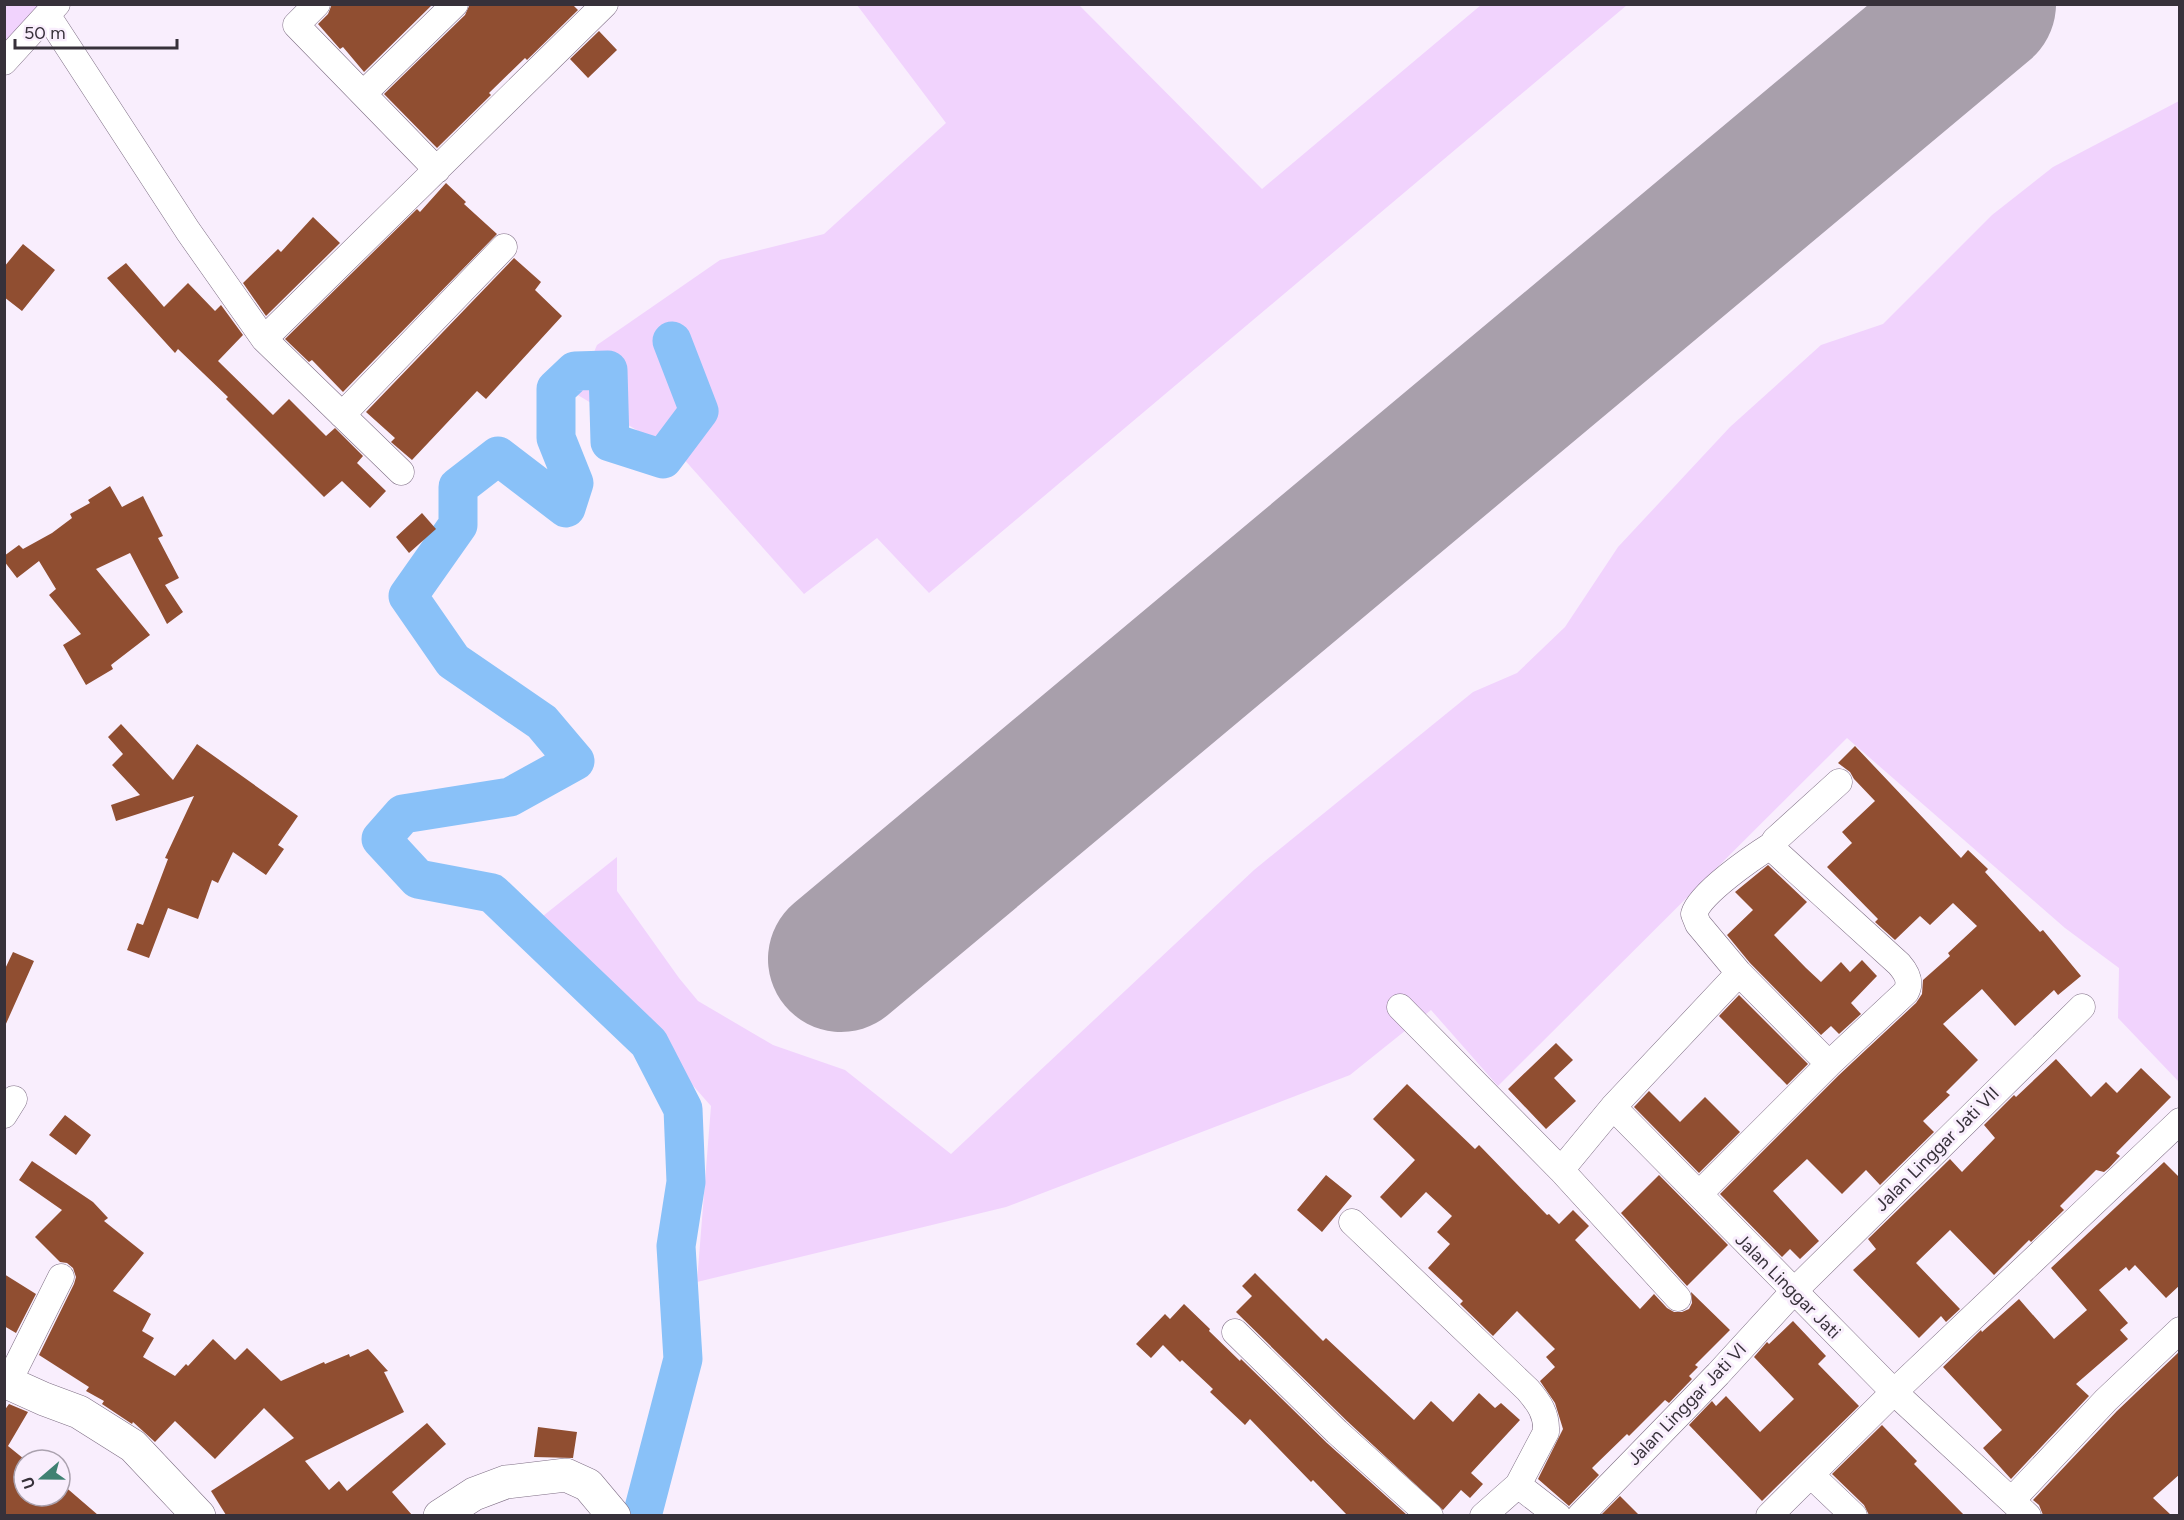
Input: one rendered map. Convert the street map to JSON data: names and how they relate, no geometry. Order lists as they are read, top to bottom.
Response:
{
  "streets": {
    "street": ["Jalan Linggar Jati VII", "Jalan Linggar Jati", "Jalan Linggar Jati VI"]
  },
  "crossings": [
    ["Jalan Linggar Jati VII", "Jalan Linggar Jati"],
    ["Jalan Linggar Jati VII", "Jalan Linggar Jati VI"],
    ["Jalan Linggar Jati", "Jalan Linggar Jati VI"]
  ],
  "scale_bar": "50 m",
  "north": "left"
}
